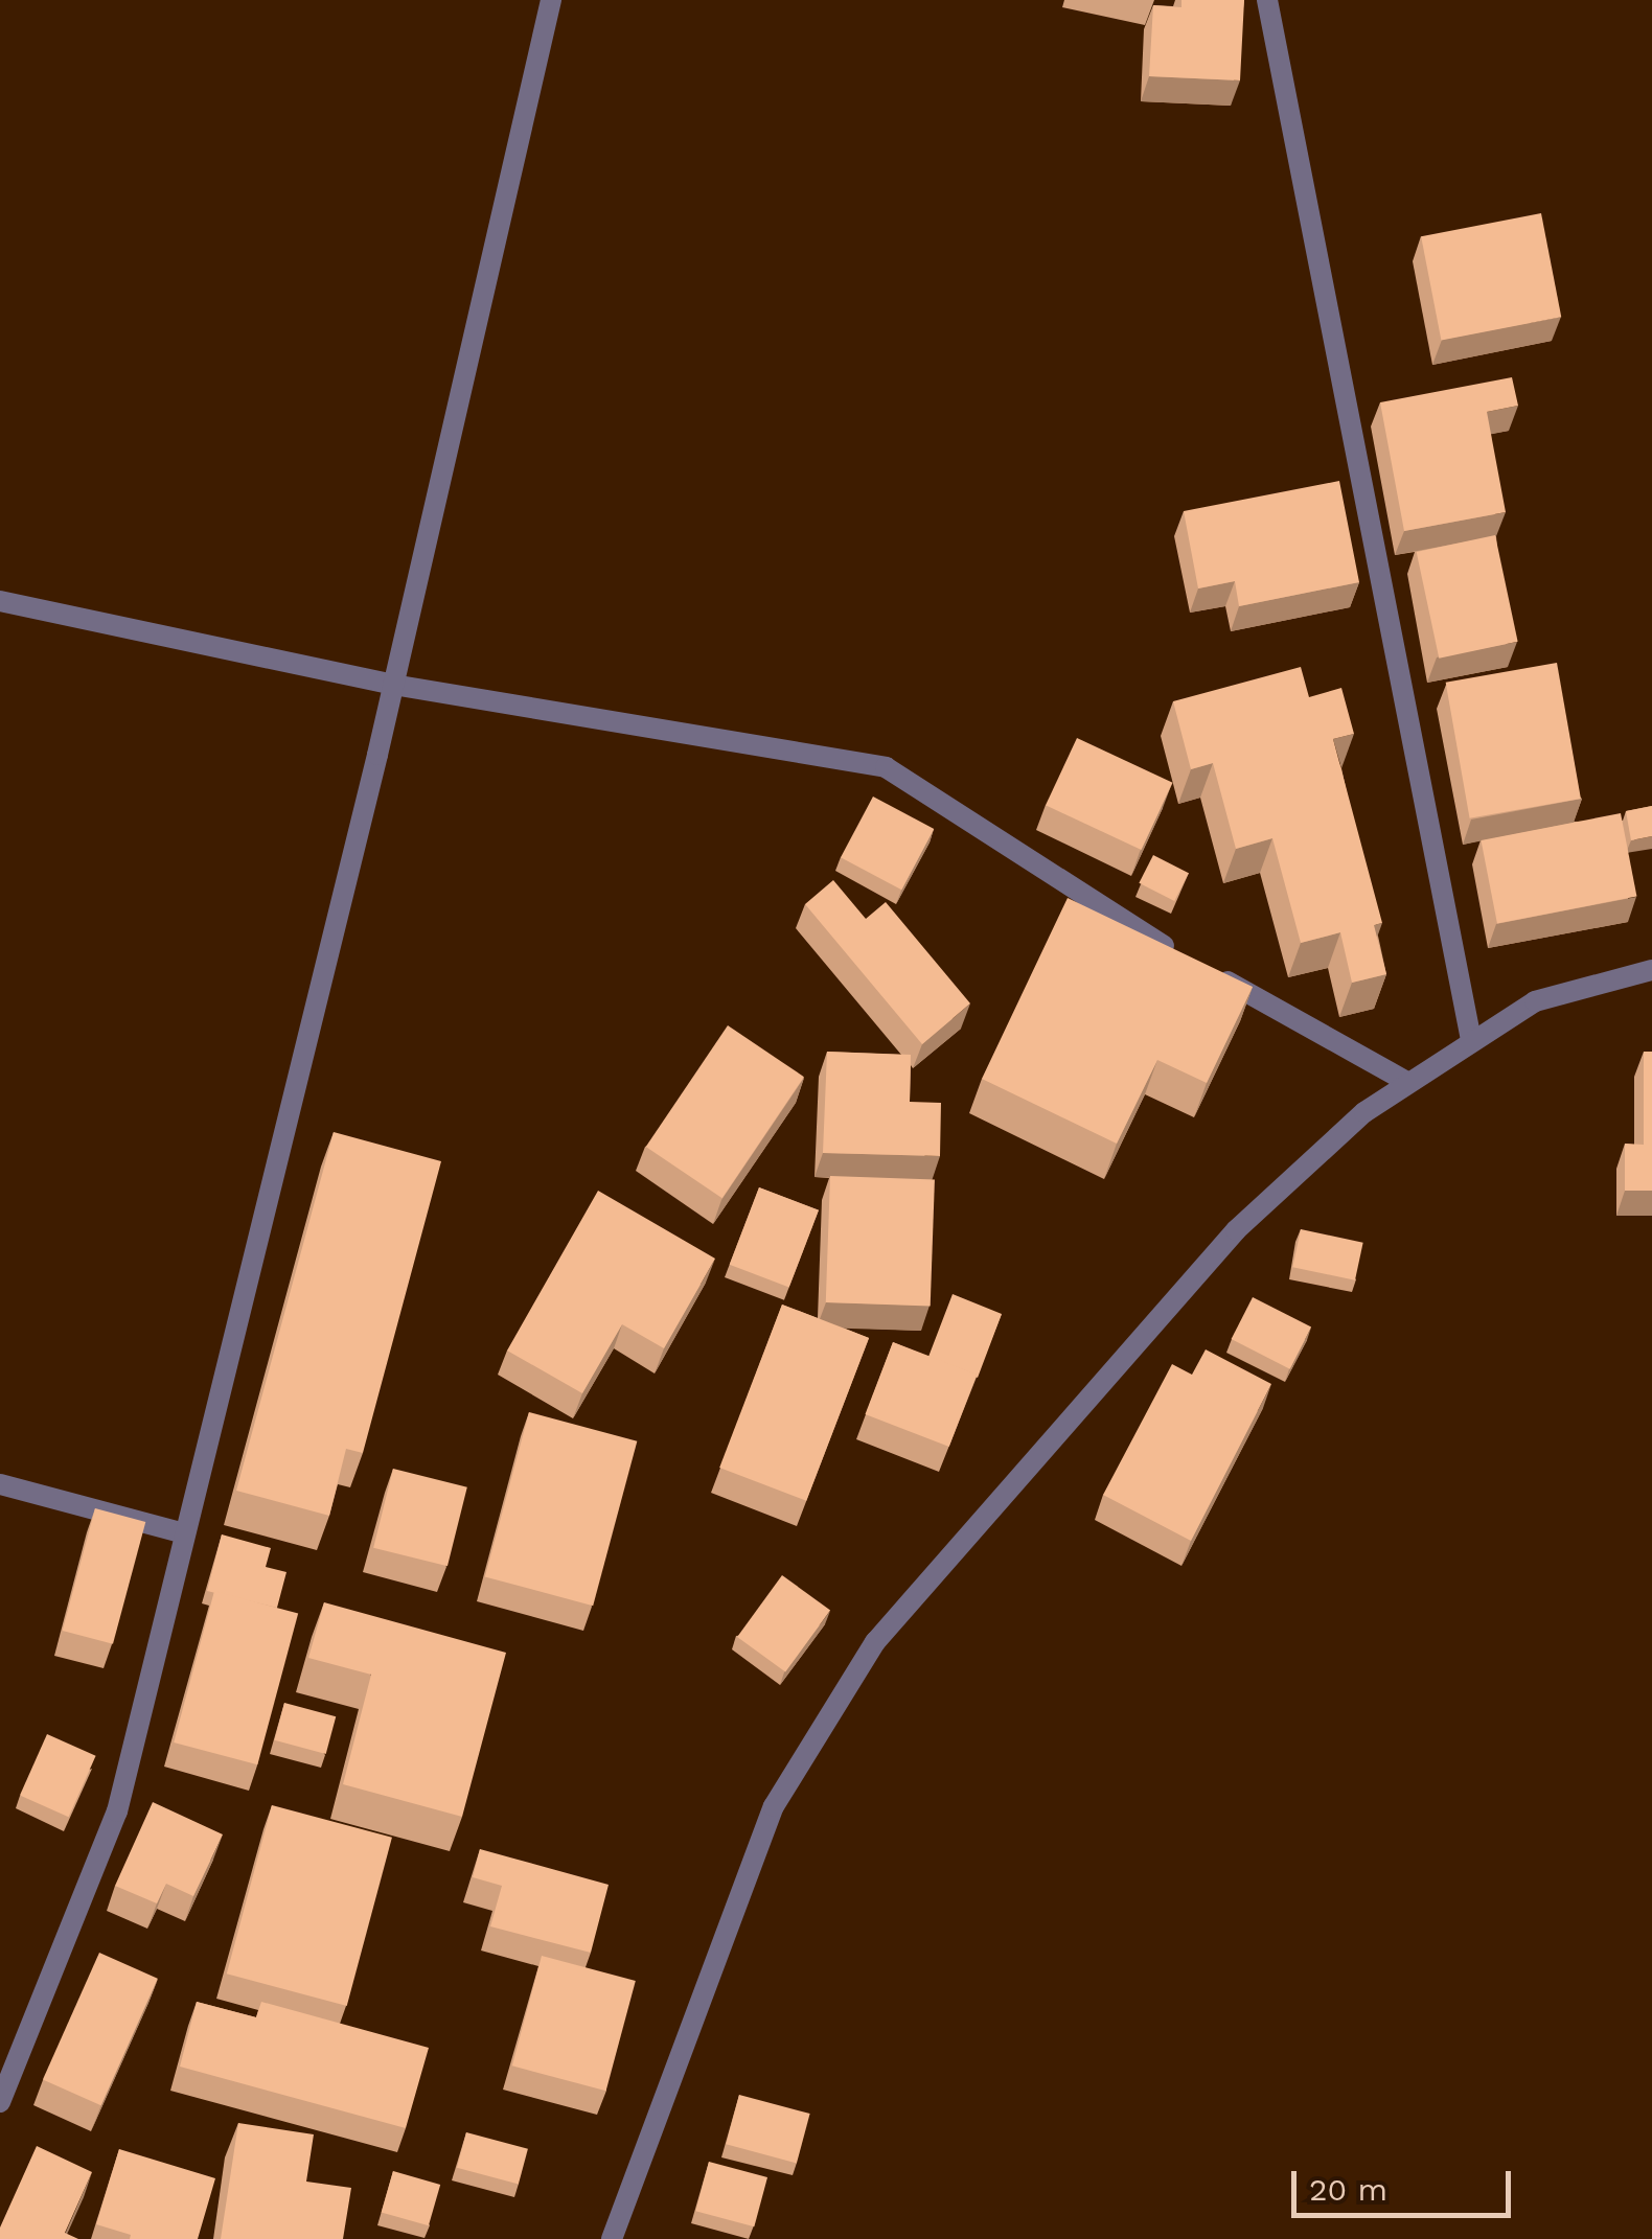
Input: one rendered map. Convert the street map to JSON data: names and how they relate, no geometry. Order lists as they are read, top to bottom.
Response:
{
  "scale_bar": "20 m"
}
